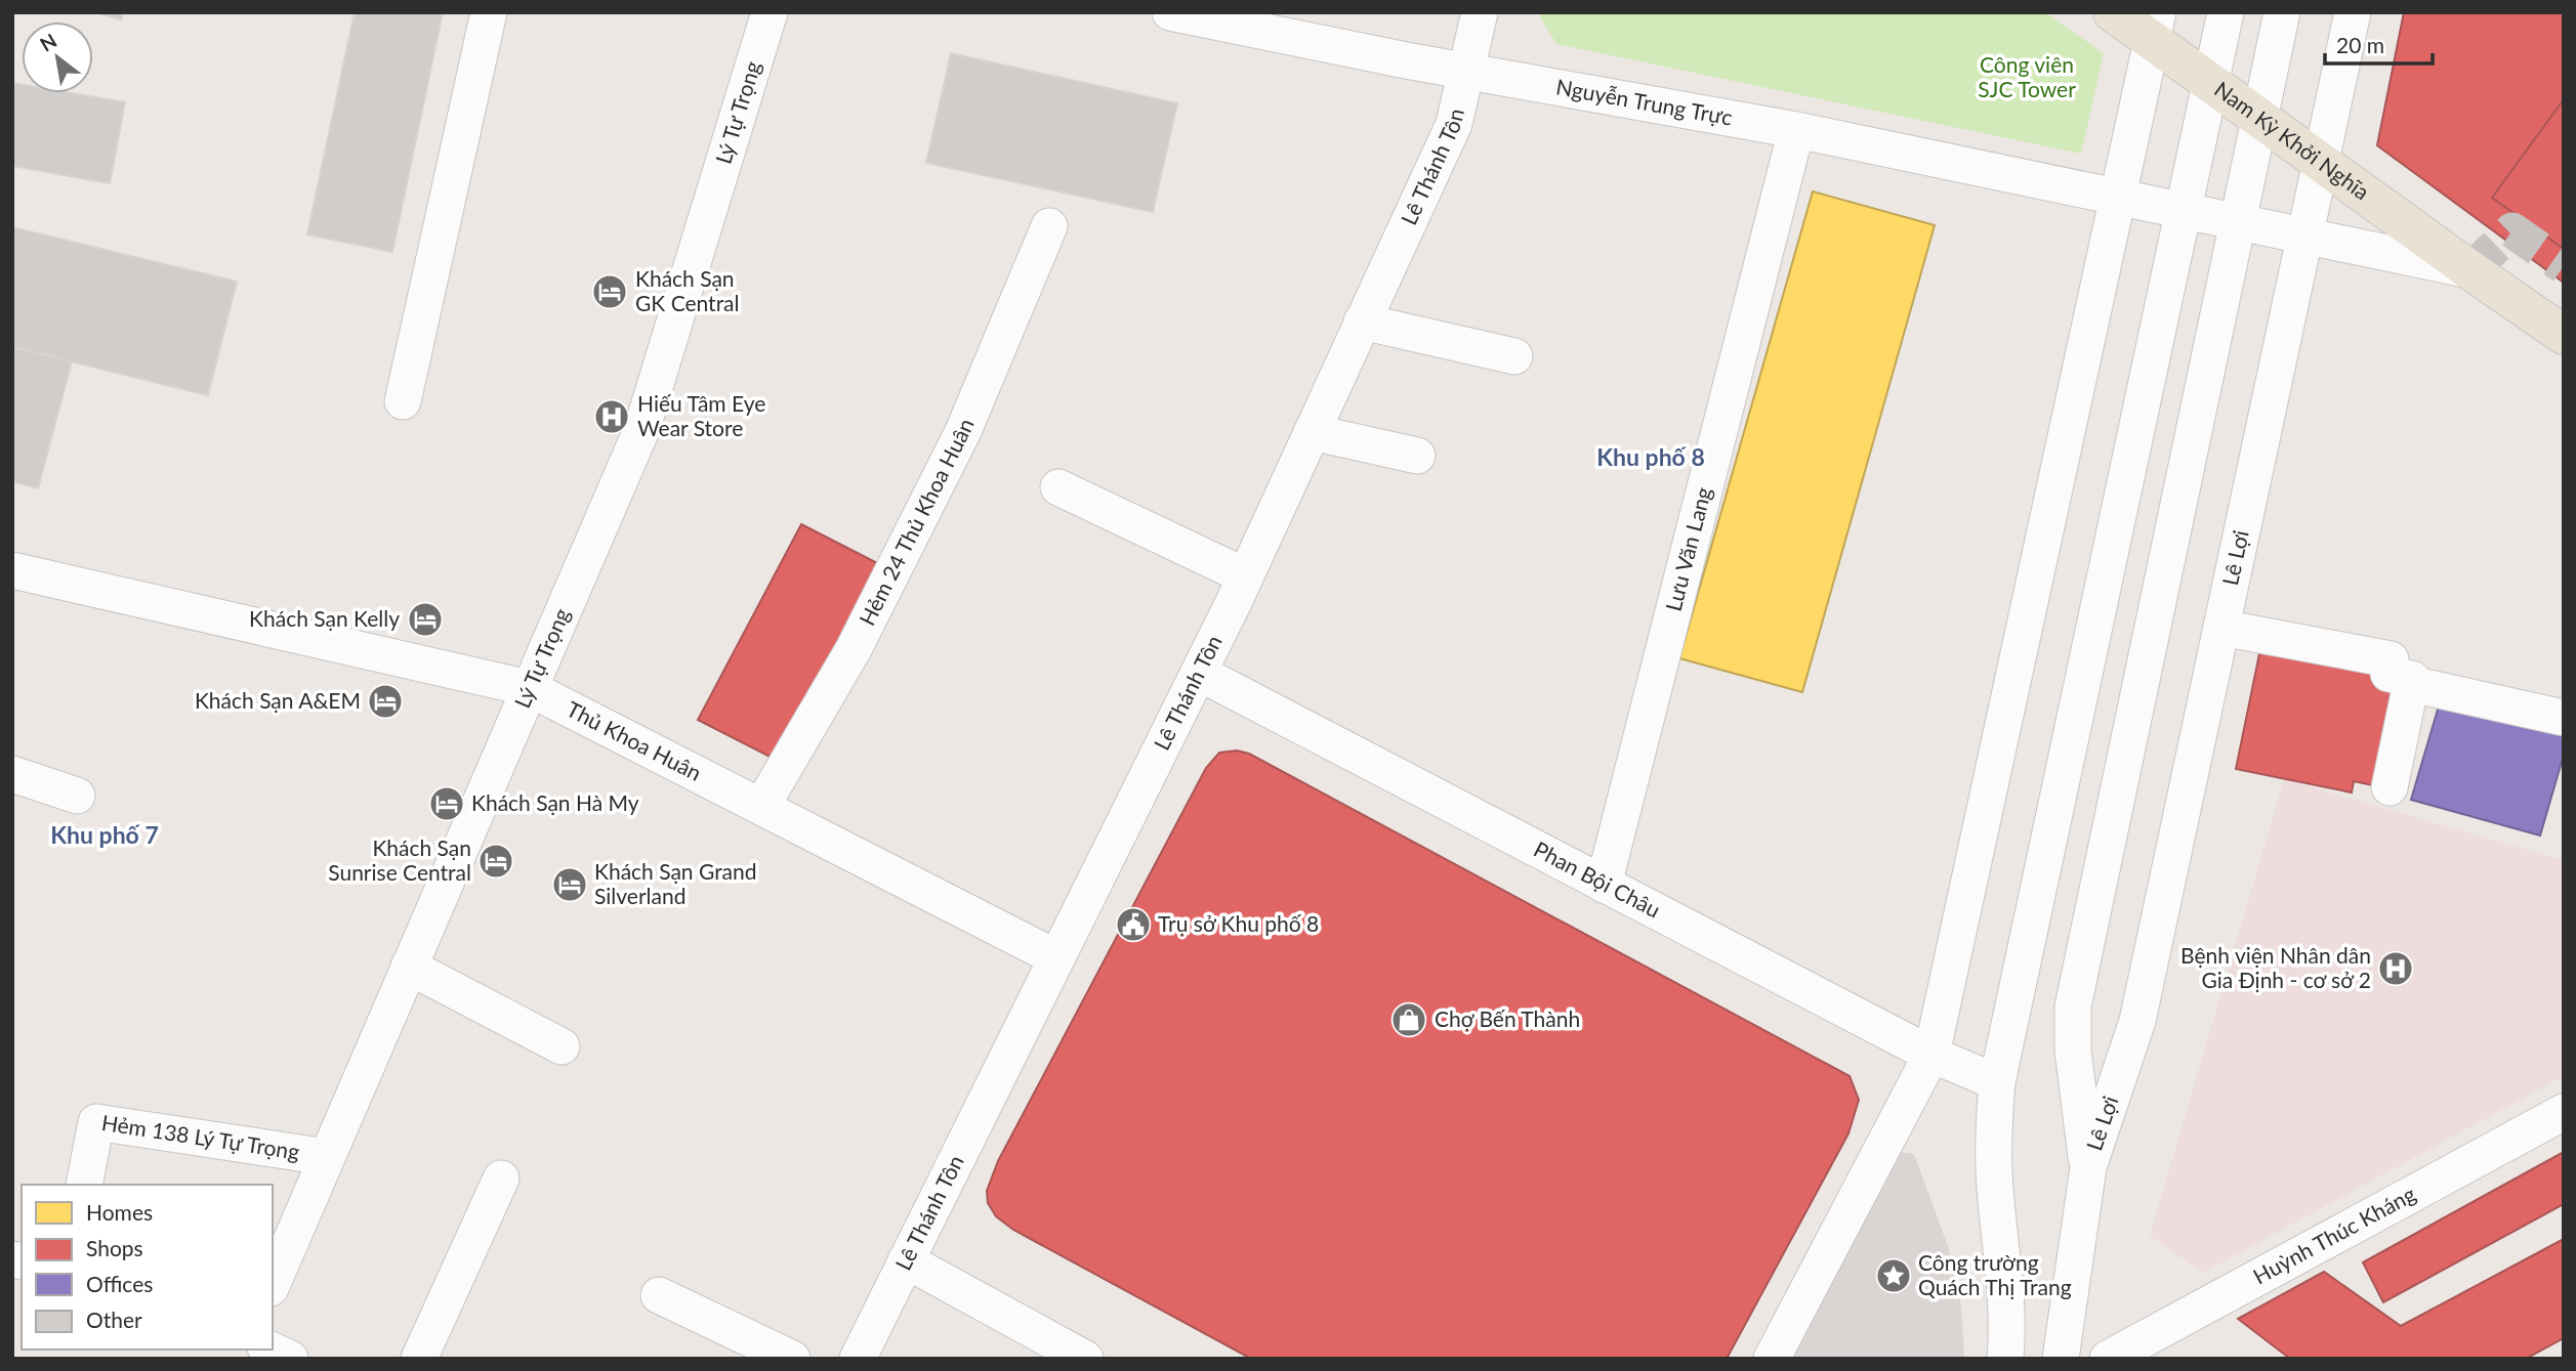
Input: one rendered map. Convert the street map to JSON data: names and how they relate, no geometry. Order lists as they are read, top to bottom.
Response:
{
  "streets": {
    "main road": ["Nam Kỳ Khởi Nghĩa"],
    "street": [
      "Nguyễn Trung Trực",
      "Lý Tự Trọng",
      "Lê Thánh Tôn",
      "Hẻm 24 Thủ Khoa Huân",
      "Lưu Văn Lang",
      "Lê Lợi",
      "Thủ Khoa Huân",
      "Phan Bội Châu",
      "Hẻm 138 Lý Tự Trọng",
      "Huỳnh Thúc Kháng"
    ]
  },
  "crossings": [
    ["Nguyễn Trung Trực", "Nam Kỳ Khởi Nghĩa"],
    ["Nguyễn Trung Trực", "Lê Thánh Tôn"],
    ["Nguyễn Trung Trực", "Lưu Văn Lang"],
    ["Lý Tự Trọng", "Thủ Khoa Huân"],
    ["Lý Tự Trọng", "Hẻm 138 Lý Tự Trọng"],
    ["Nam Kỳ Khởi Nghĩa", "Lê Lợi"],
    ["Lê Thánh Tôn", "Thủ Khoa Huân"],
    ["Lê Thánh Tôn", "Phan Bội Châu"],
    ["Hẻm 24 Thủ Khoa Huân", "Thủ Khoa Huân"],
    ["Lưu Văn Lang", "Phan Bội Châu"]
  ],
  "districts": ["Khu phố 8", "Khu phố 7"],
  "parks": ["Công viên SJC Tower"],
  "places": {
    "hotel": [
      "Khách Sạn GK Central",
      "Khách Sạn Kelly",
      "Khách Sạn A&EM",
      "Khách Sạn Hà My",
      "Khách Sạn Sunrise Central",
      "Khách Sạn Grand Silverland"
    ],
    "hospital": ["Hiếu Tâm Eye Wear Store", "Bệnh viện Nhân dân Gia Định - cơ sở 2"],
    "public building": ["Trụ sở Khu phố 8"],
    "shop": ["Chợ Bến Thành"],
    "place": ["Công trường Quách Thị Trang"]
  },
  "legend": [
    "Homes",
    "Shops",
    "Offices",
    "Other"
  ],
  "scale_bar": "20 m",
  "north": "top left"
}
